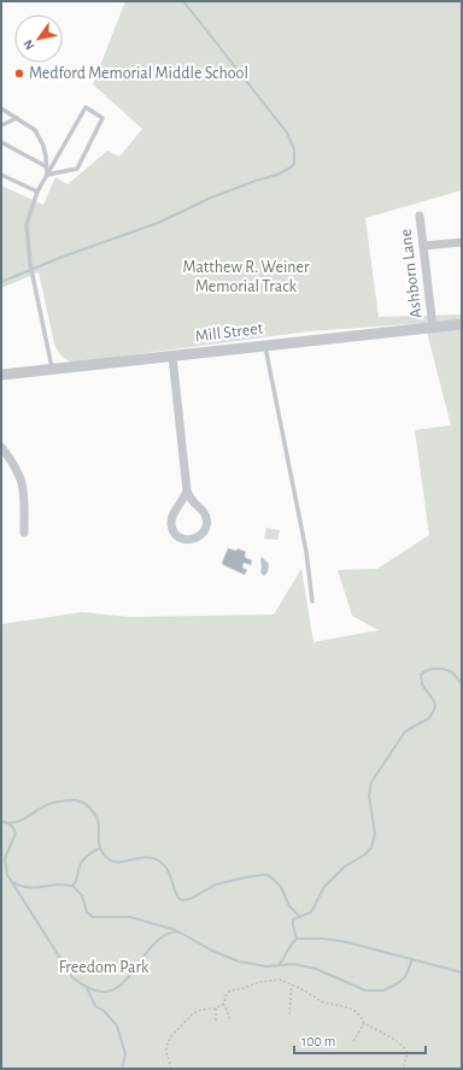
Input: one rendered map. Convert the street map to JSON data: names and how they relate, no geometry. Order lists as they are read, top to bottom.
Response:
{
  "streets": {
    "street": ["Ashborn Lane", "Mill Street"]
  },
  "crossings": [
    ["Ashborn Lane", "Mill Street"]
  ],
  "parks": ["Matthew R. Weiner Memorial Track", "Freedom Park"],
  "places": ["Medford Memorial Middle School"],
  "scale_bar": "100 m",
  "north": "bottom left"
}
